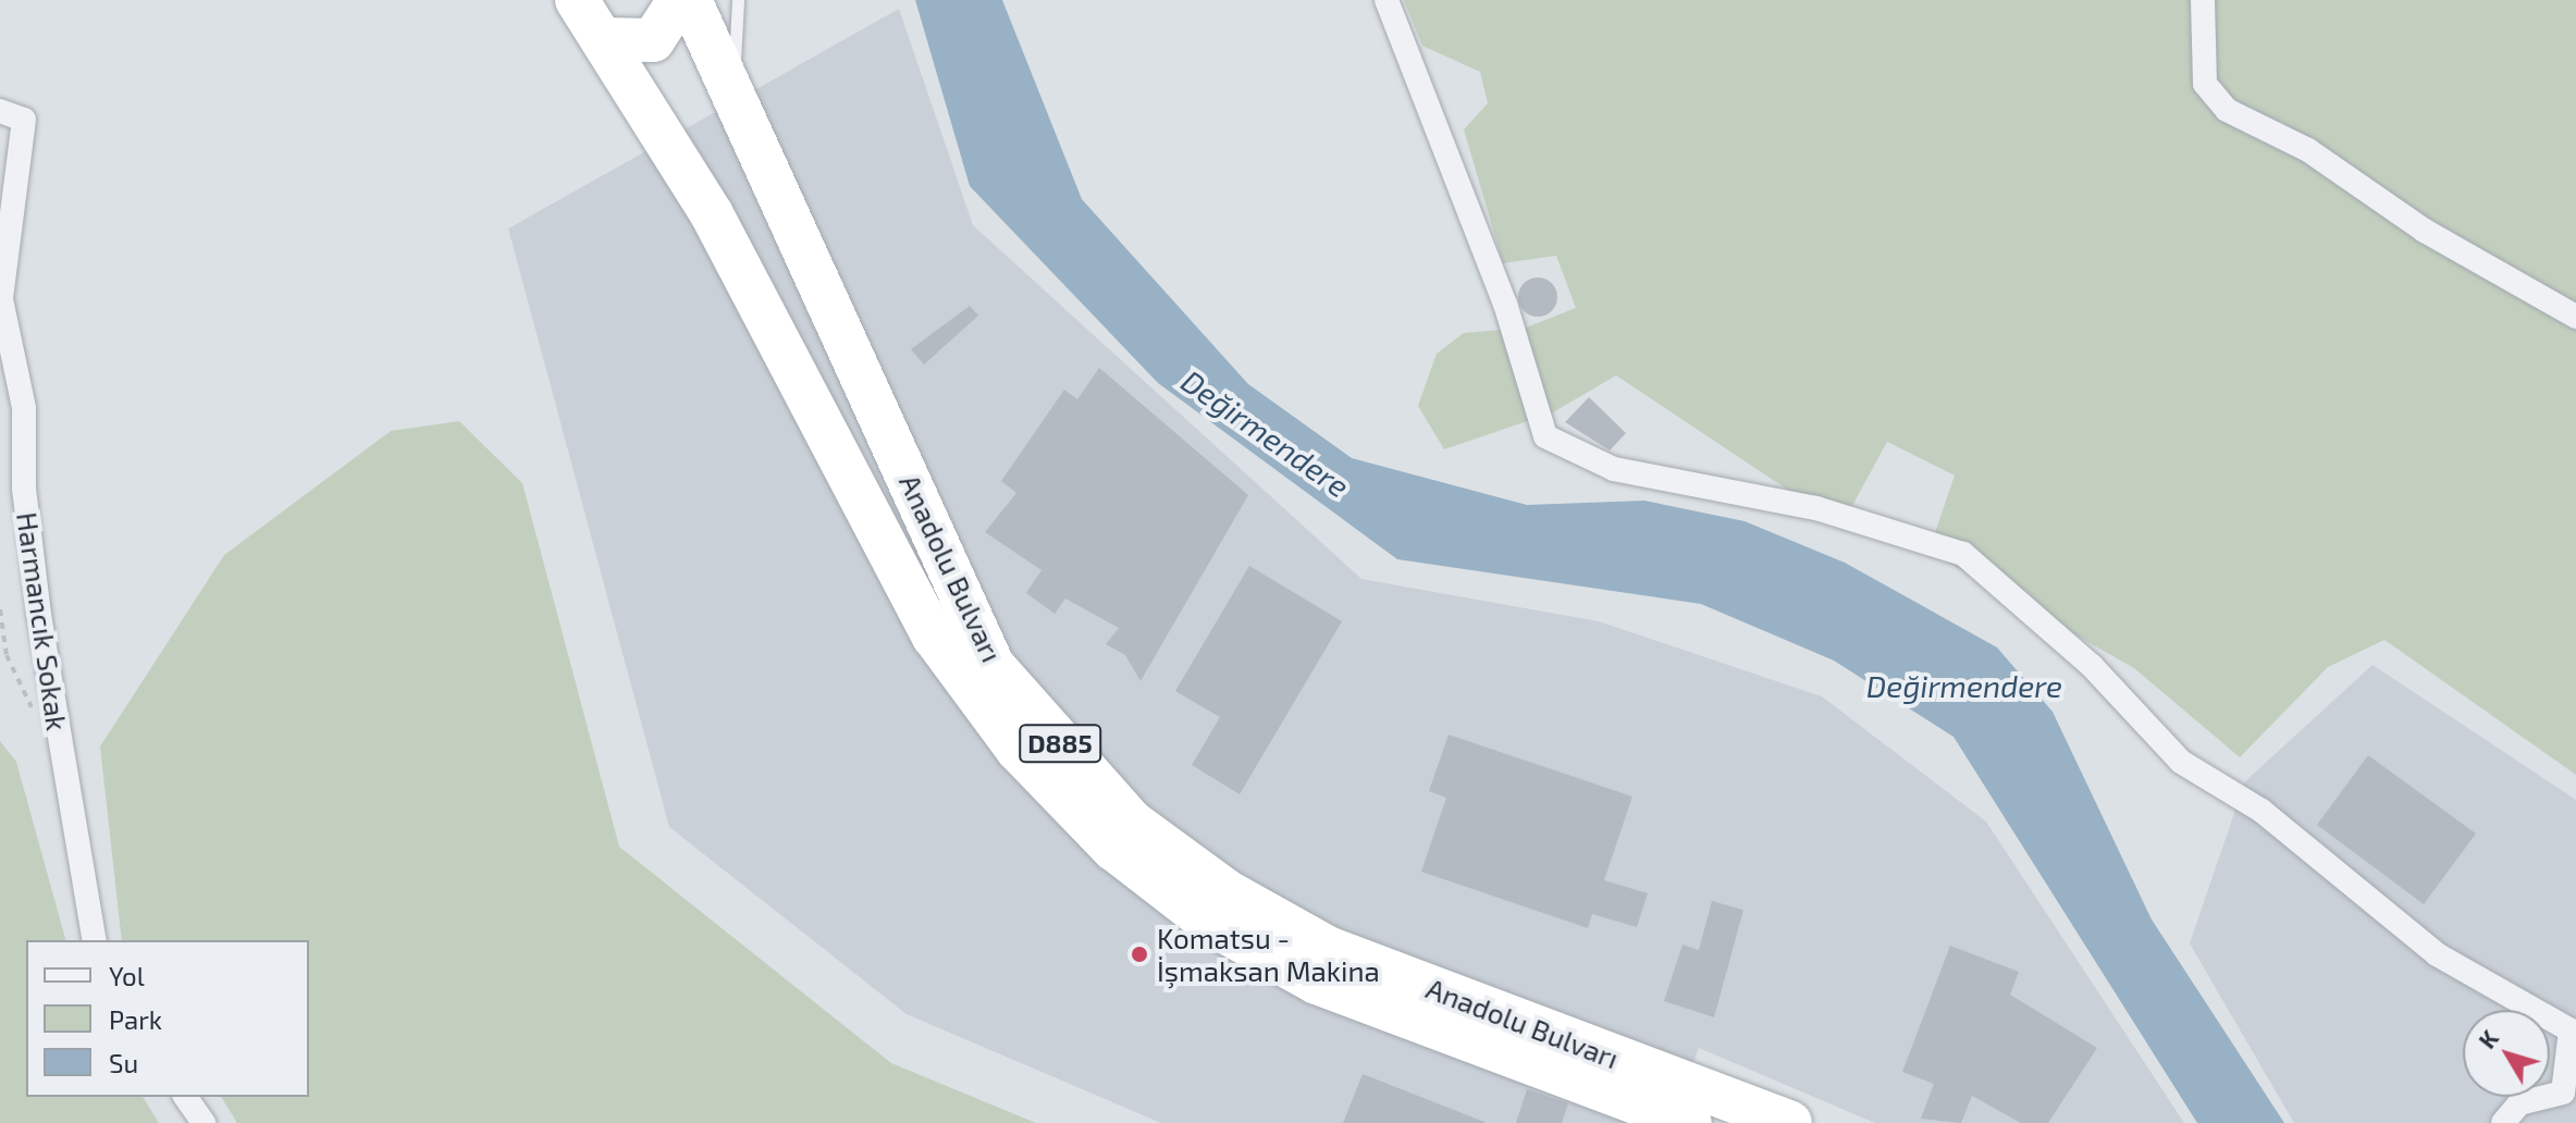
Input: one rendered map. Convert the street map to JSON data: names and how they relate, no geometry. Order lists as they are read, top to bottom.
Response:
{
  "streets": {
    "highway": ["Anadolu Bulvarı", "D885"],
    "street": ["Harmancık Sokak"]
  },
  "water": ["Değirmendere"],
  "places": ["Komatsu - İşmaksan Makina"],
  "legend": ["Yol", "Park", "Su"],
  "north": "top left"
}
